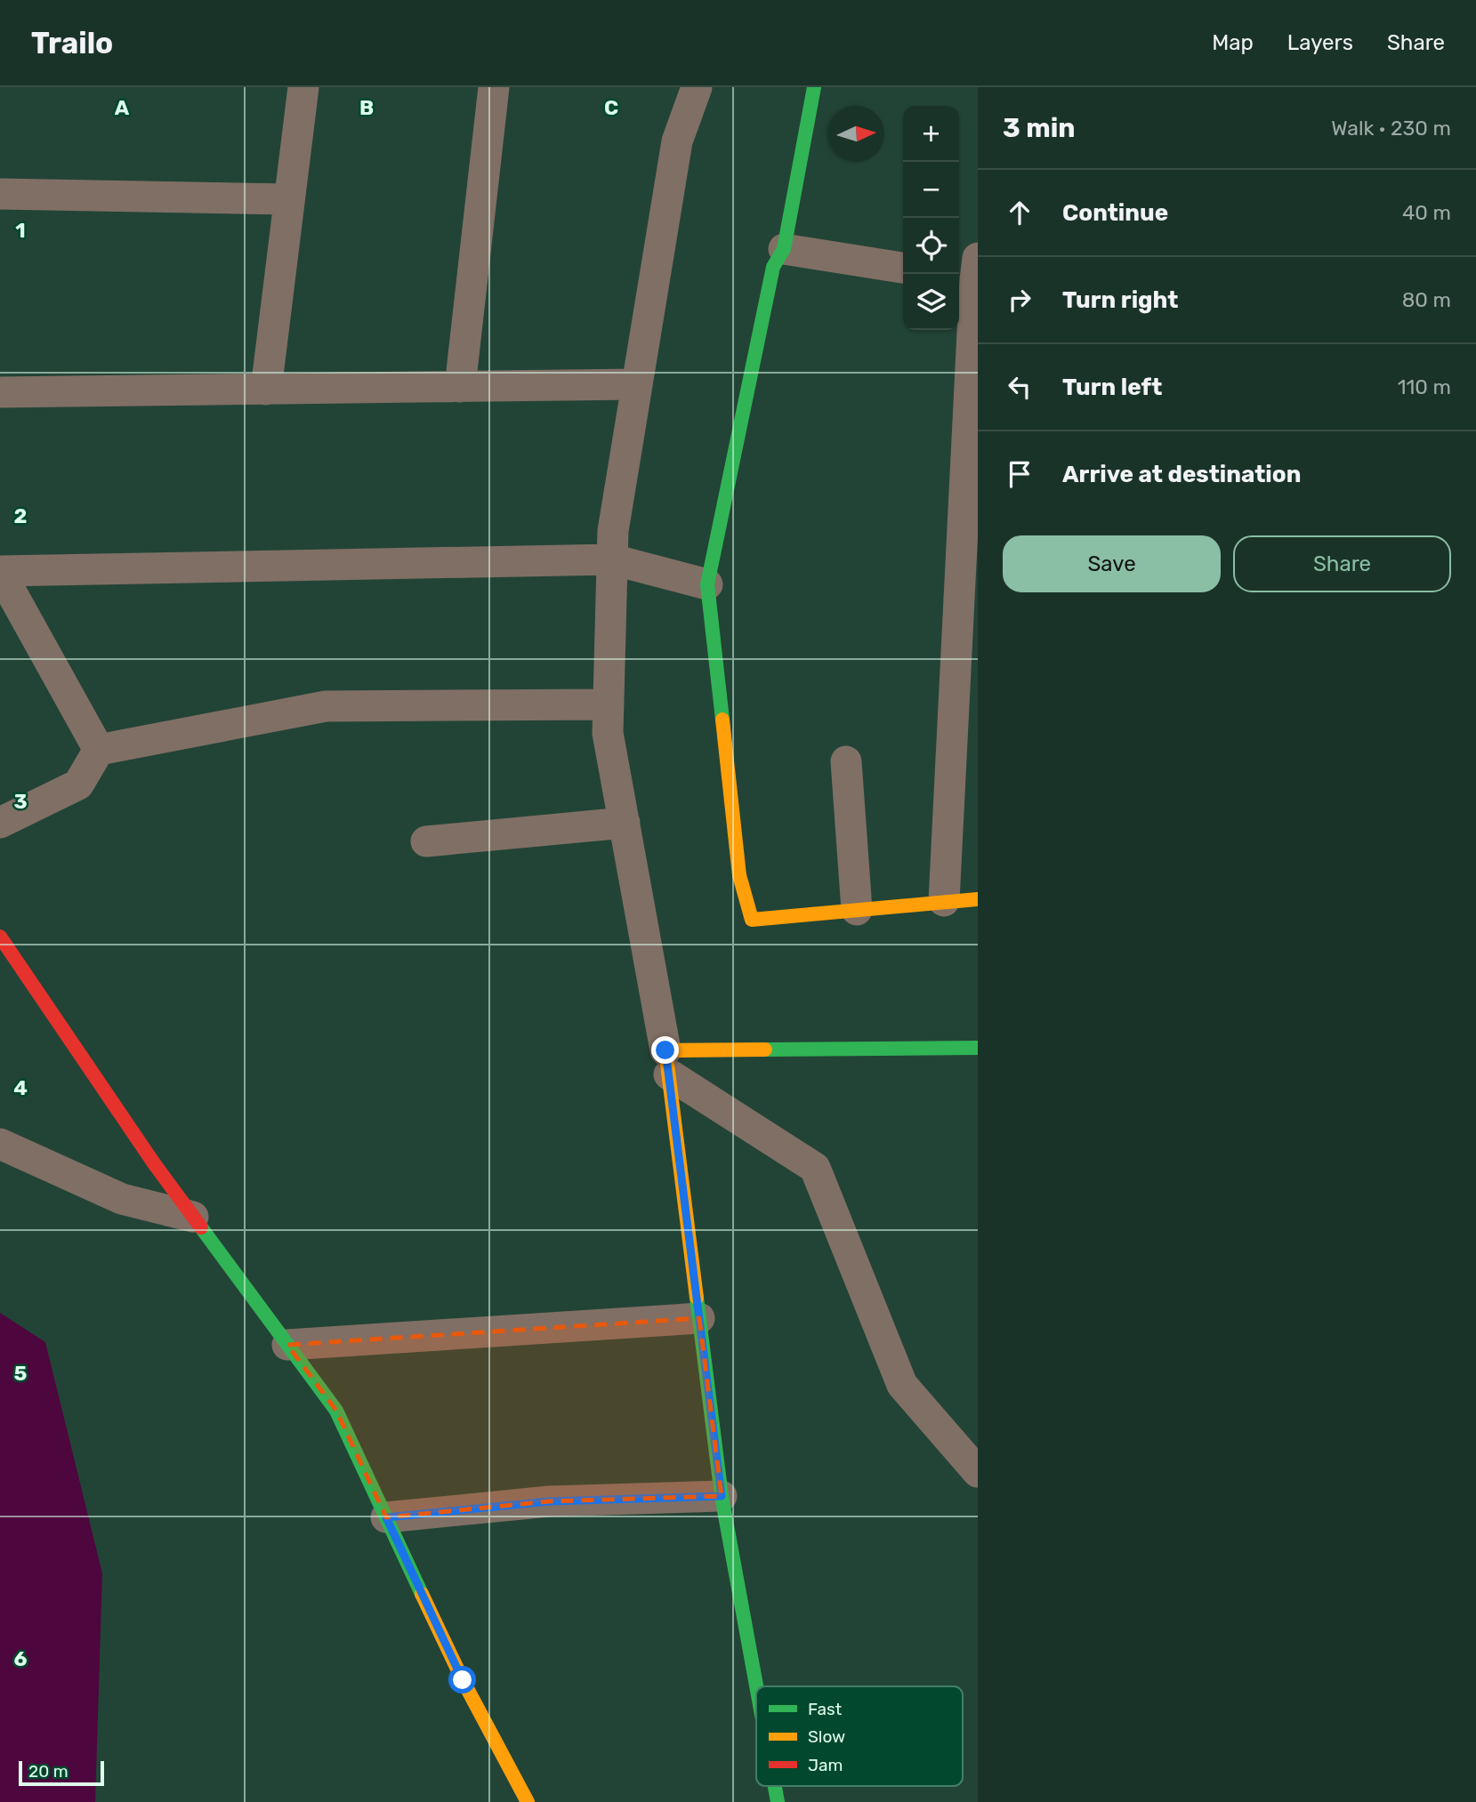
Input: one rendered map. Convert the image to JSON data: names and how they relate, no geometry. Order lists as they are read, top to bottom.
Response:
{
  "legend": ["Fast", "Slow", "Jam"],
  "scale_bar": "20 m",
  "north": "right",
  "page": {
    "header": "Trailo",
    "nav": ["Map", "Layers", "Share"],
    "heading": ["3 min", "Walk · 230 m"],
    "map_buttons": ["+", "−"],
    "list": [
      ["Continue", "40 m"],
      ["Turn right", "80 m"],
      ["Turn left", "110 m"],
      "Arrive at destination"
    ],
    "buttons": ["Save", "Share"],
    "scale": "20 m"
  },
  "grid": {
    "columns": ["A", "B", "C"],
    "rows": [
      "1",
      "2",
      "3",
      "4",
      "5",
      "6"
    ]
  }
}
